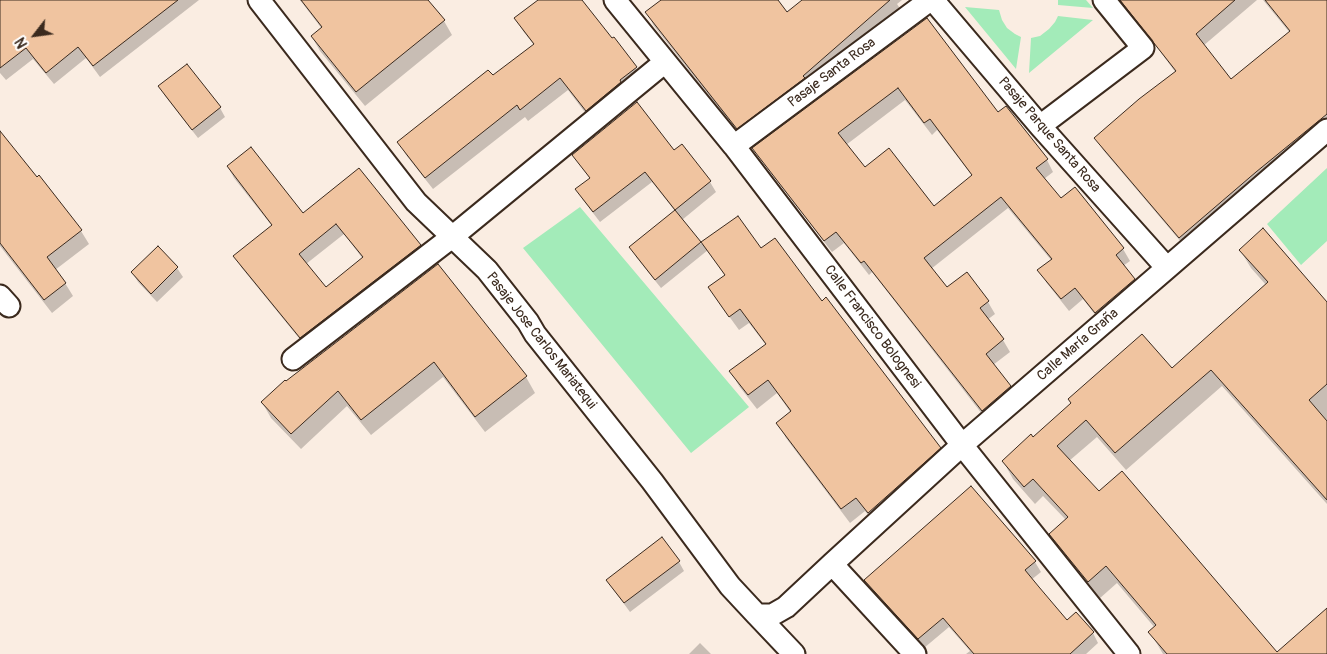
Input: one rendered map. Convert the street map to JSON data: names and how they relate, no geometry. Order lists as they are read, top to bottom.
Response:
{
  "streets": {
    "street": [
      "Pasaje Santa Rosa",
      "Pasaje Parque Santa Rosa",
      "Calle Francisco Bolognesi",
      "Pasaje Jose Carlos Mariatequi",
      "Calle María Graña"
    ]
  },
  "crossings": [
    ["Pasaje Santa Rosa", "Pasaje Parque Santa Rosa"],
    ["Pasaje Santa Rosa", "Calle Francisco Bolognesi"],
    ["Pasaje Parque Santa Rosa", "Calle María Graña"],
    ["Calle Francisco Bolognesi", "Calle María Graña"]
  ],
  "north": "bottom left"
}
